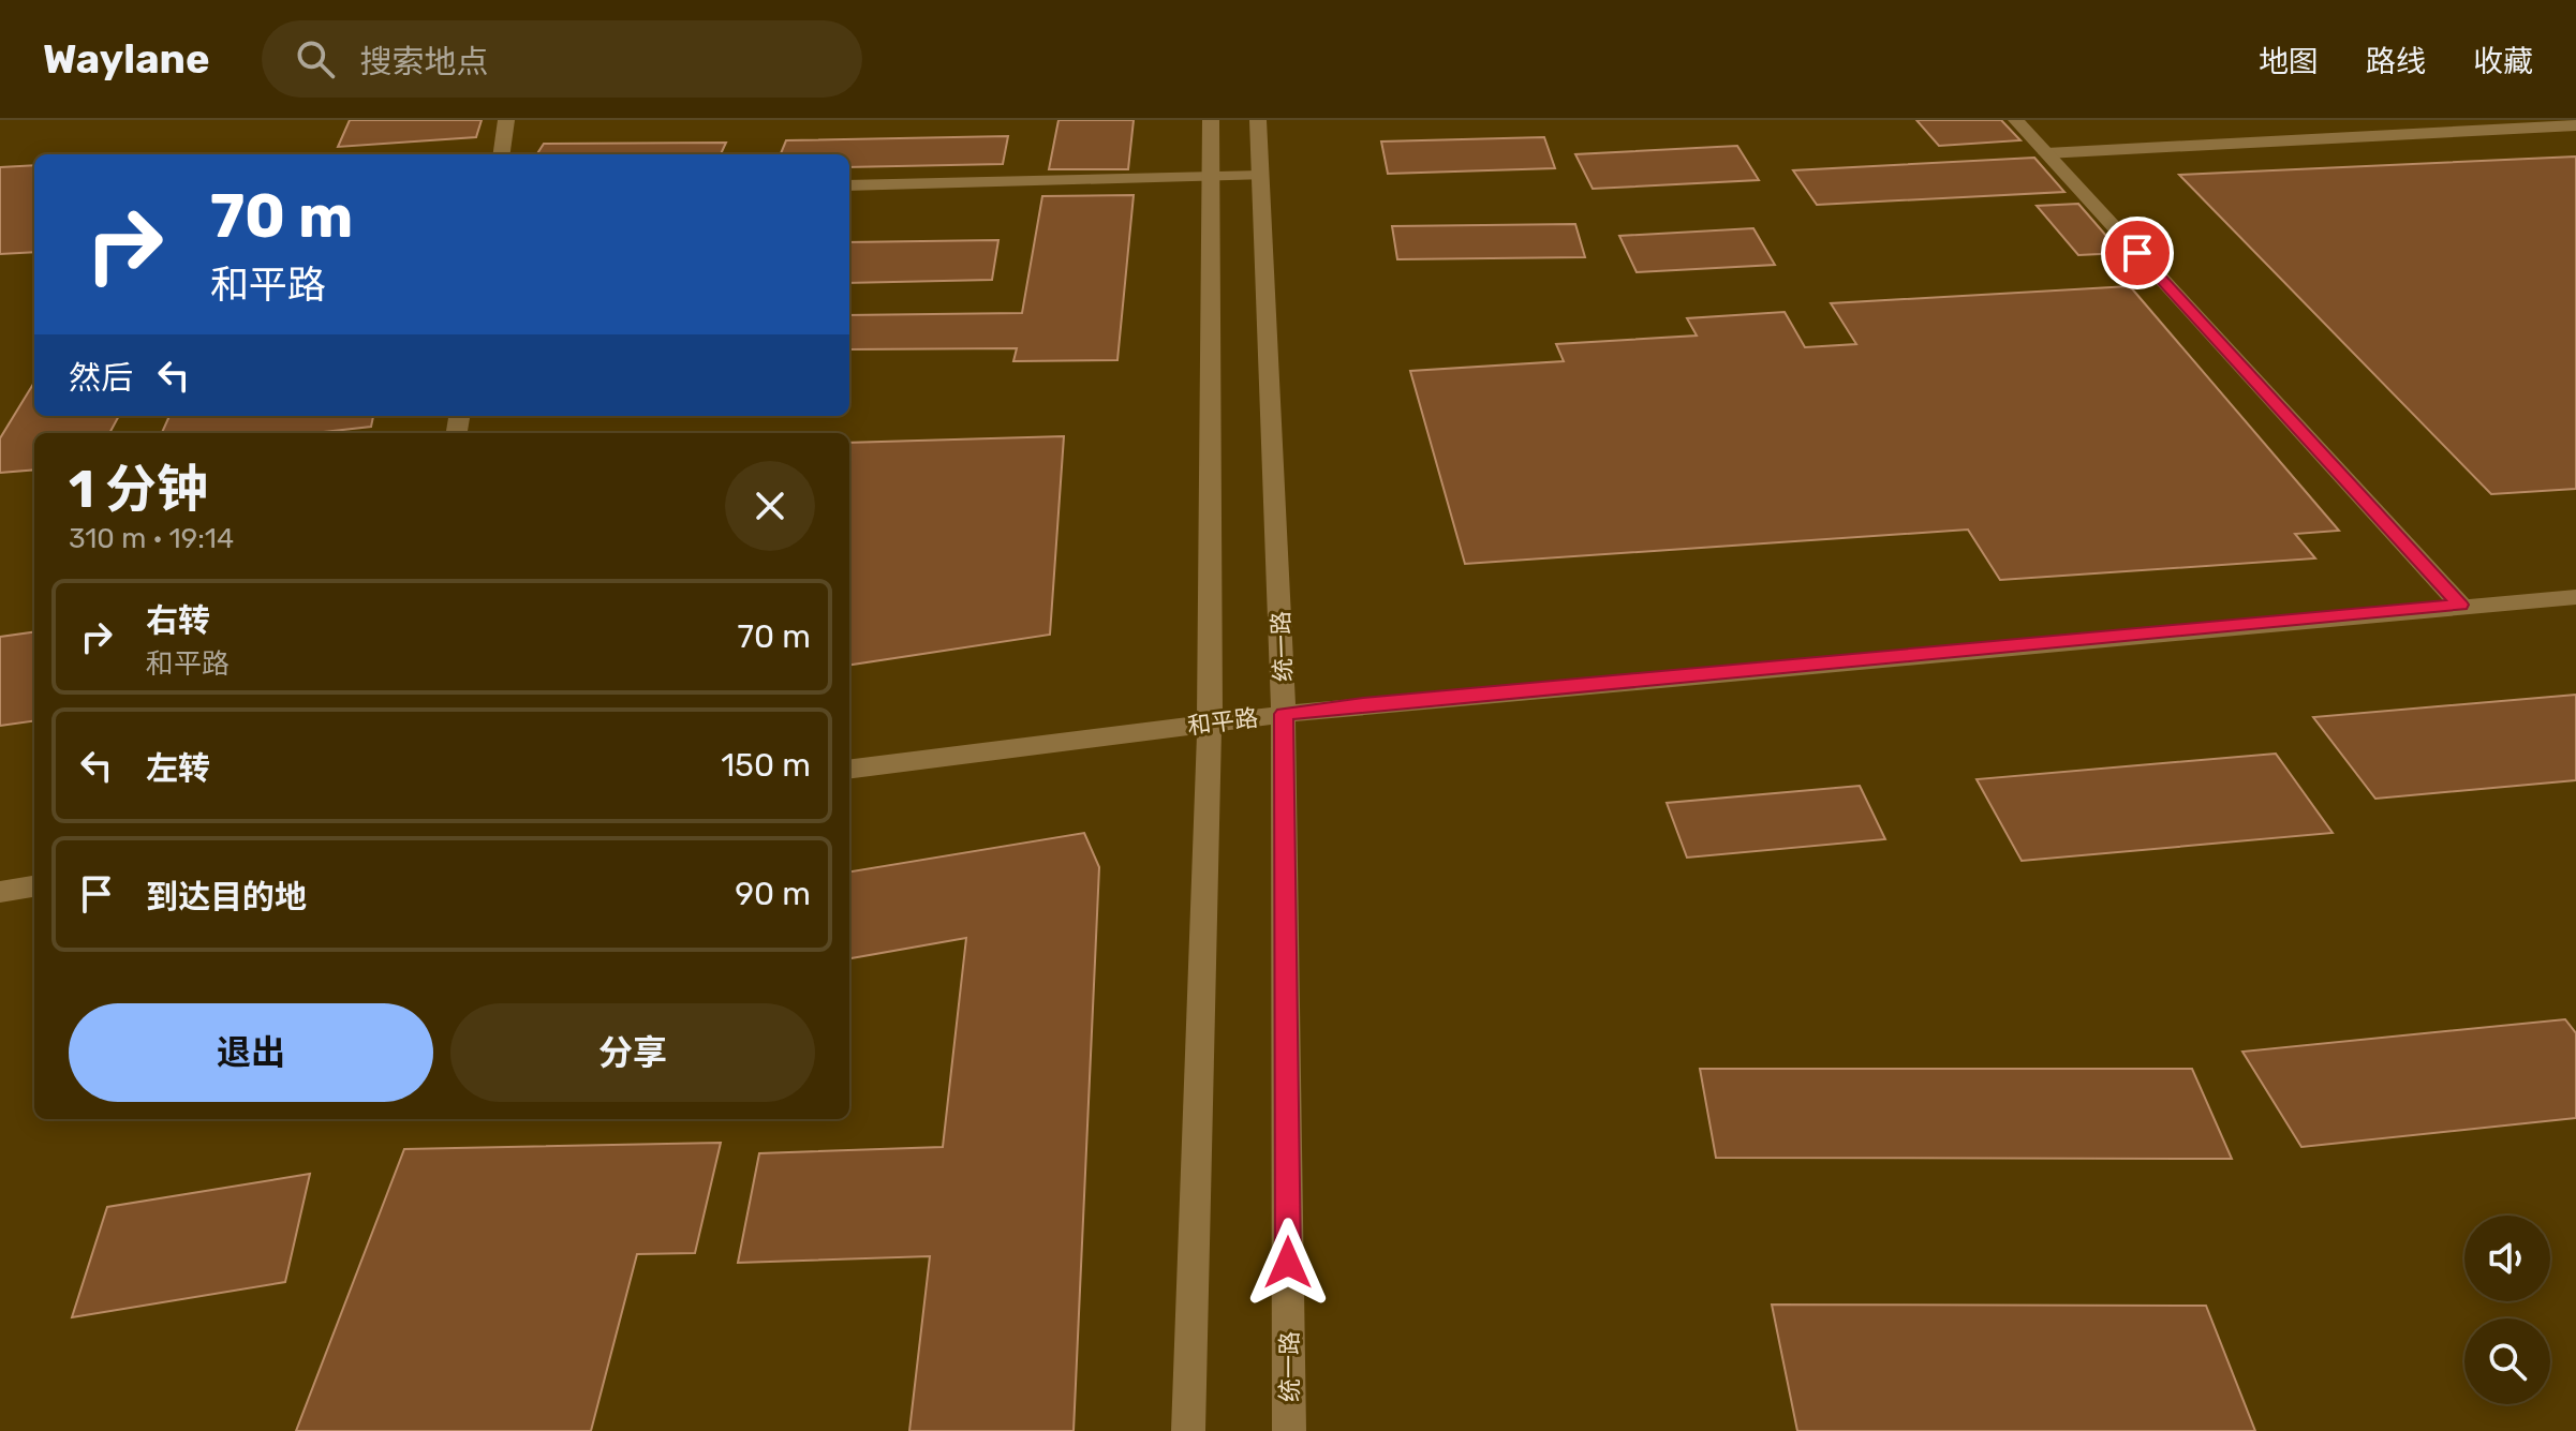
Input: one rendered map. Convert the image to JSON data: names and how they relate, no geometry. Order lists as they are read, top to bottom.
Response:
{
  "streets": {
    "main road": ["统一路", "和平路"]
  },
  "crossings": [
    ["统一路", "和平路"]
  ],
  "page": {
    "header": "Waylane",
    "search": "搜索地点",
    "nav": ["地图", "路线", "收藏"],
    "turn": ["70 m", "和平路"],
    "then": "然后",
    "heading": ["1 分钟", "310 m · 19:14"],
    "list": [
      {
        "name": "右转",
        "note": "和平路",
        "value": "70 m"
      },
      {
        "name": "左转",
        "value": "150 m"
      },
      {
        "name": "到达目的地",
        "value": "90 m"
      }
    ],
    "buttons": ["退出", "分享"]
  }
}
